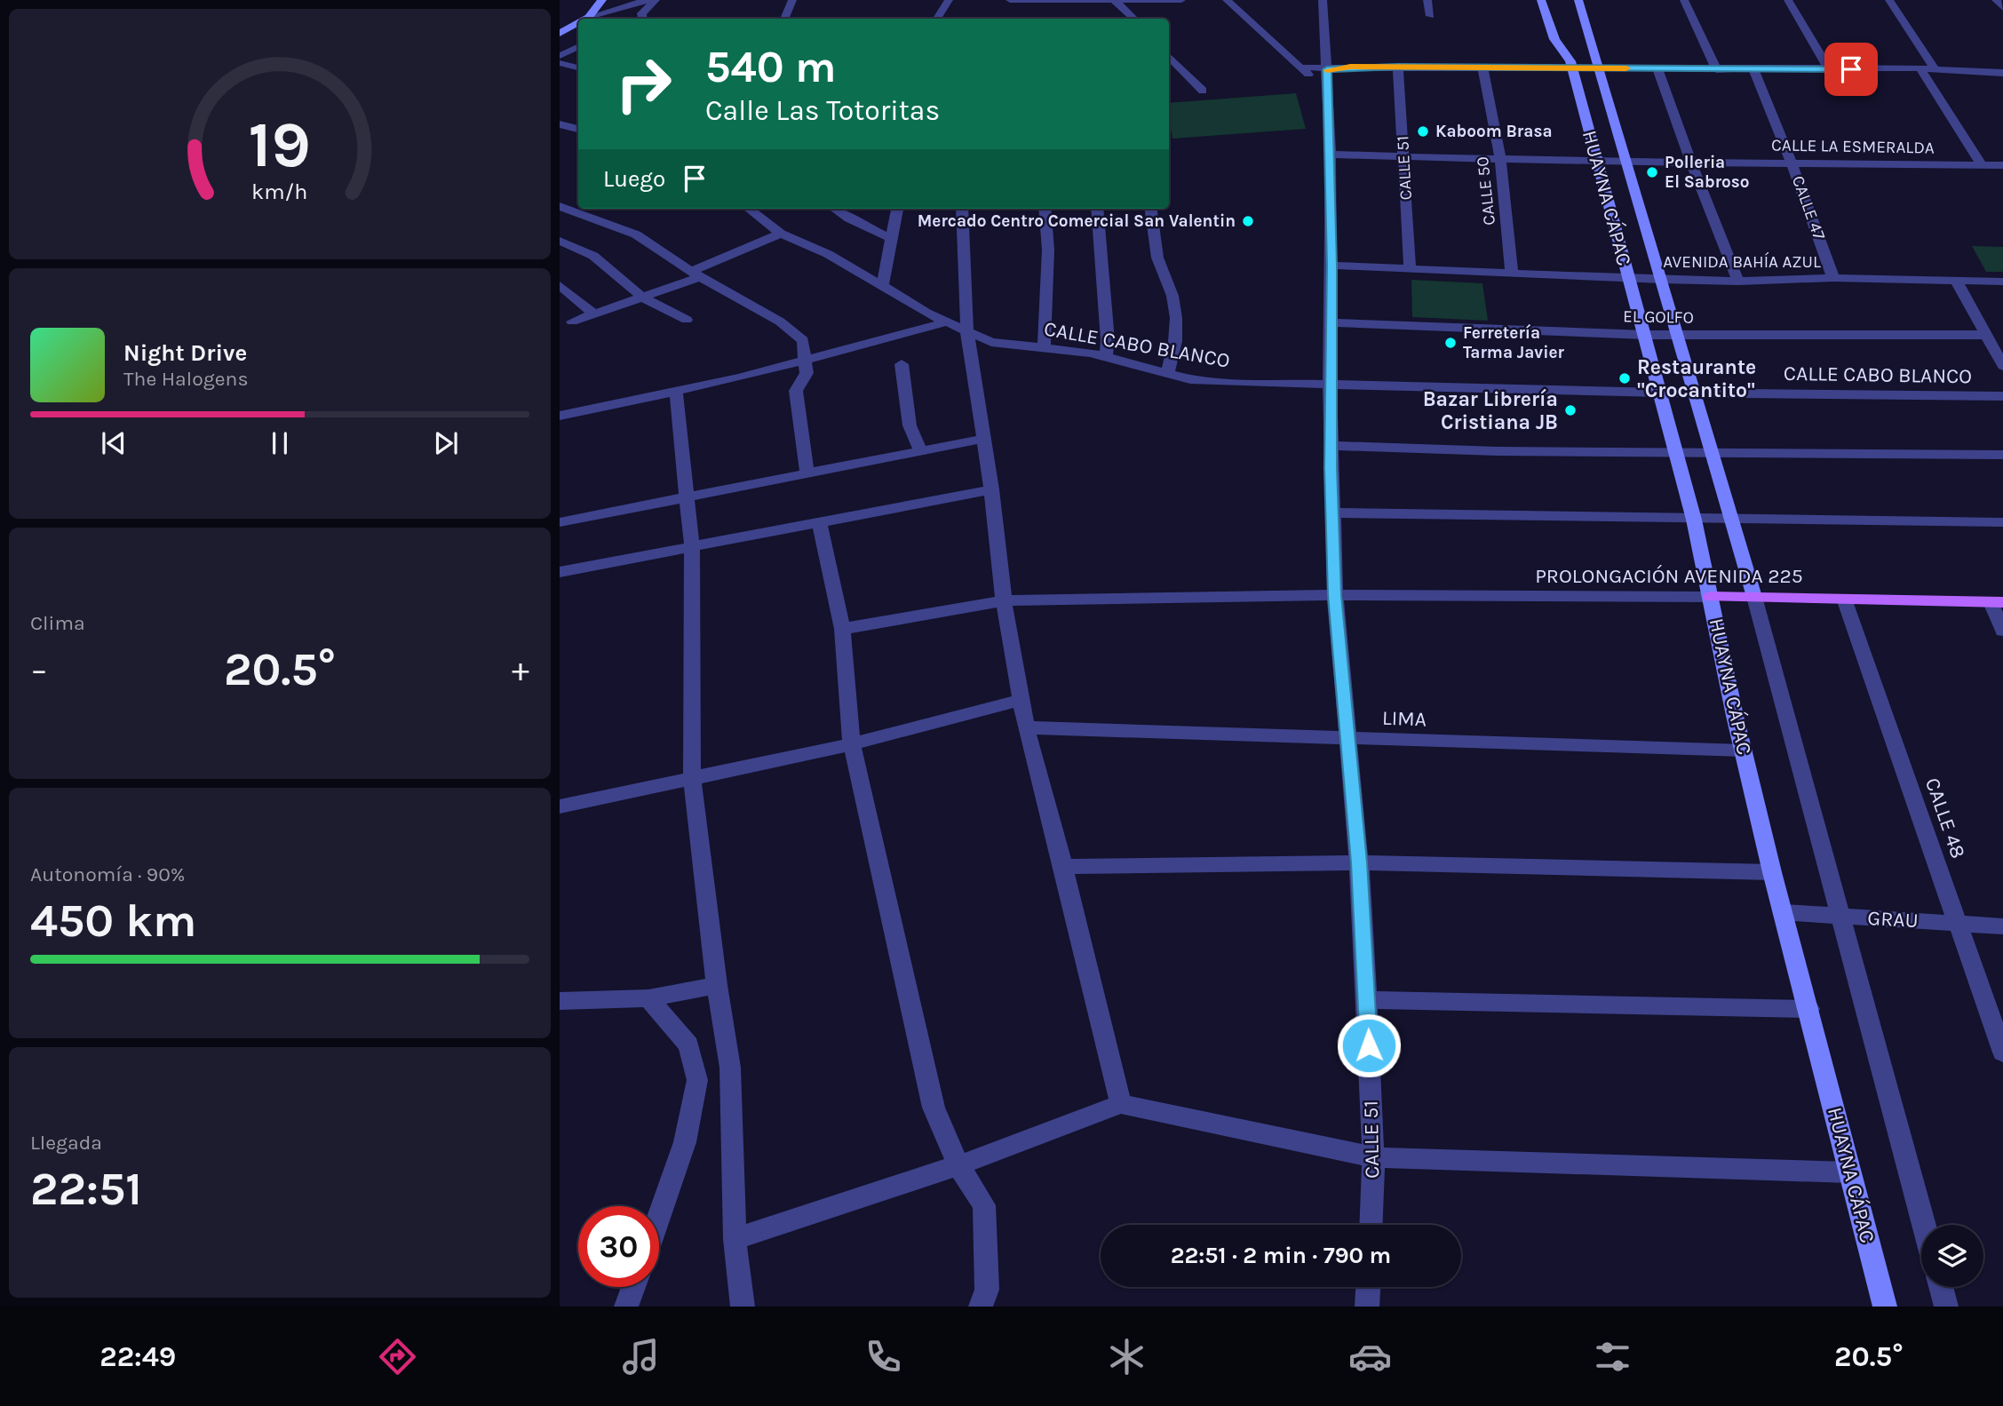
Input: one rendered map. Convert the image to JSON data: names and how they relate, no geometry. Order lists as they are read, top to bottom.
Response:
{
  "streets": {
    "main road": ["HUAYNA CÁPAC", "PROLONGACIÓN AVENIDA 225"],
    "street": [
      "CALLE LA ESMERALDA",
      "CALLE 51",
      "CALLE 50",
      "CALLE 47",
      "AVENIDA BAHÍA AZUL",
      "EL GOLFO",
      "CALLE CABO BLANCO",
      "LIMA",
      "CALLE 48",
      "GRAU"
    ]
  },
  "crossings": [
    ["CALLE LA ESMERALDA", "CALLE 51"],
    ["CALLE LA ESMERALDA", "CALLE 50"],
    ["CALLE LA ESMERALDA", "HUAYNA CÁPAC"],
    ["CALLE LA ESMERALDA", "CALLE 47"],
    ["CALLE 51", "AVENIDA BAHÍA AZUL"],
    ["CALLE 51", "EL GOLFO"],
    ["CALLE 51", "CALLE CABO BLANCO"],
    ["CALLE 51", "PROLONGACIÓN AVENIDA 225"],
    ["CALLE 51", "LIMA"],
    ["CALLE 50", "AVENIDA BAHÍA AZUL"],
    ["HUAYNA CÁPAC", "AVENIDA BAHÍA AZUL"],
    ["HUAYNA CÁPAC", "EL GOLFO"],
    ["HUAYNA CÁPAC", "CALLE CABO BLANCO"],
    ["HUAYNA CÁPAC", "PROLONGACIÓN AVENIDA 225"],
    ["HUAYNA CÁPAC", "LIMA"],
    ["HUAYNA CÁPAC", "GRAU"],
    ["CALLE 47", "AVENIDA BAHÍA AZUL"],
    ["PROLONGACIÓN AVENIDA 225", "CALLE 48"],
    ["CALLE 48", "GRAU"]
  ],
  "places": [
    "Kaboom Brasa",
    "Polleria El Sabroso",
    "Mercado Centro Comercial San Valentin",
    "Ferretería Tarma Javier",
    "Restaurante \"Crocantito\"",
    "Bazar Librería Cristiana JB"
  ],
  "page": {
    "turn": ["540 m", "Calle Las Totoritas"],
    "then": "Luego",
    "song": ["Night Drive", "The Halogens"],
    "tile": [
      "Clima",
      ["Autonomía · 90%", "450 km"],
      ["Llegada", "22:51"]
    ],
    "heat": ["−", "20.5°", "+"],
    "limit": "30",
    "trip": "22:51 · 2 min · 790 m",
    "tabs": ["22:49", "20.5°"],
    "gauge": ["19", "km/h"]
  }
}
